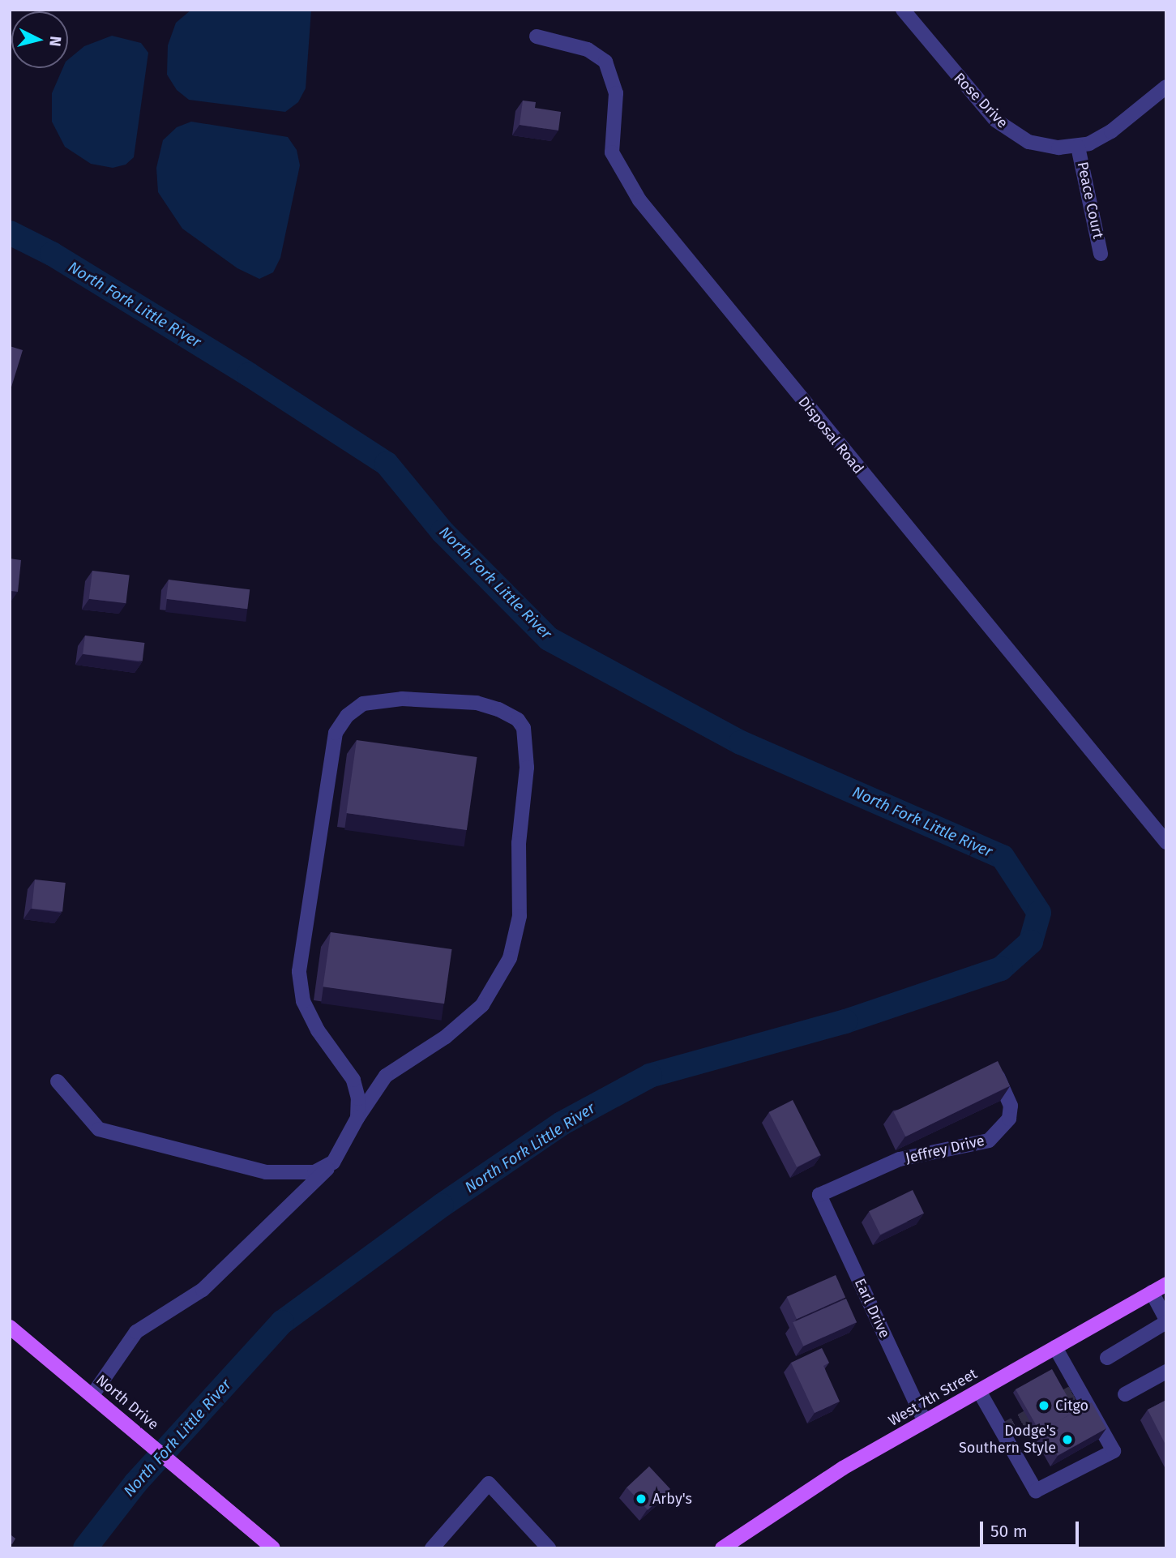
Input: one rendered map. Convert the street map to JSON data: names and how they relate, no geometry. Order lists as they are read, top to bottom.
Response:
{
  "streets": {
    "main road": ["West 7th Street", "North Drive"],
    "street": [
      "Rose Drive",
      "Peace Court",
      "Disposal Road",
      "Jeffrey Drive",
      "Earl Drive"
    ]
  },
  "crossings": [
    ["Rose Drive", "Peace Court"],
    ["Jeffrey Drive", "Earl Drive"],
    ["Earl Drive", "West 7th Street"]
  ],
  "water": ["North Fork Little River"],
  "places": ["Citgo", "Dodge's Southern Style", "Arby's"],
  "scale_bar": "50 m",
  "north": "right"
}
